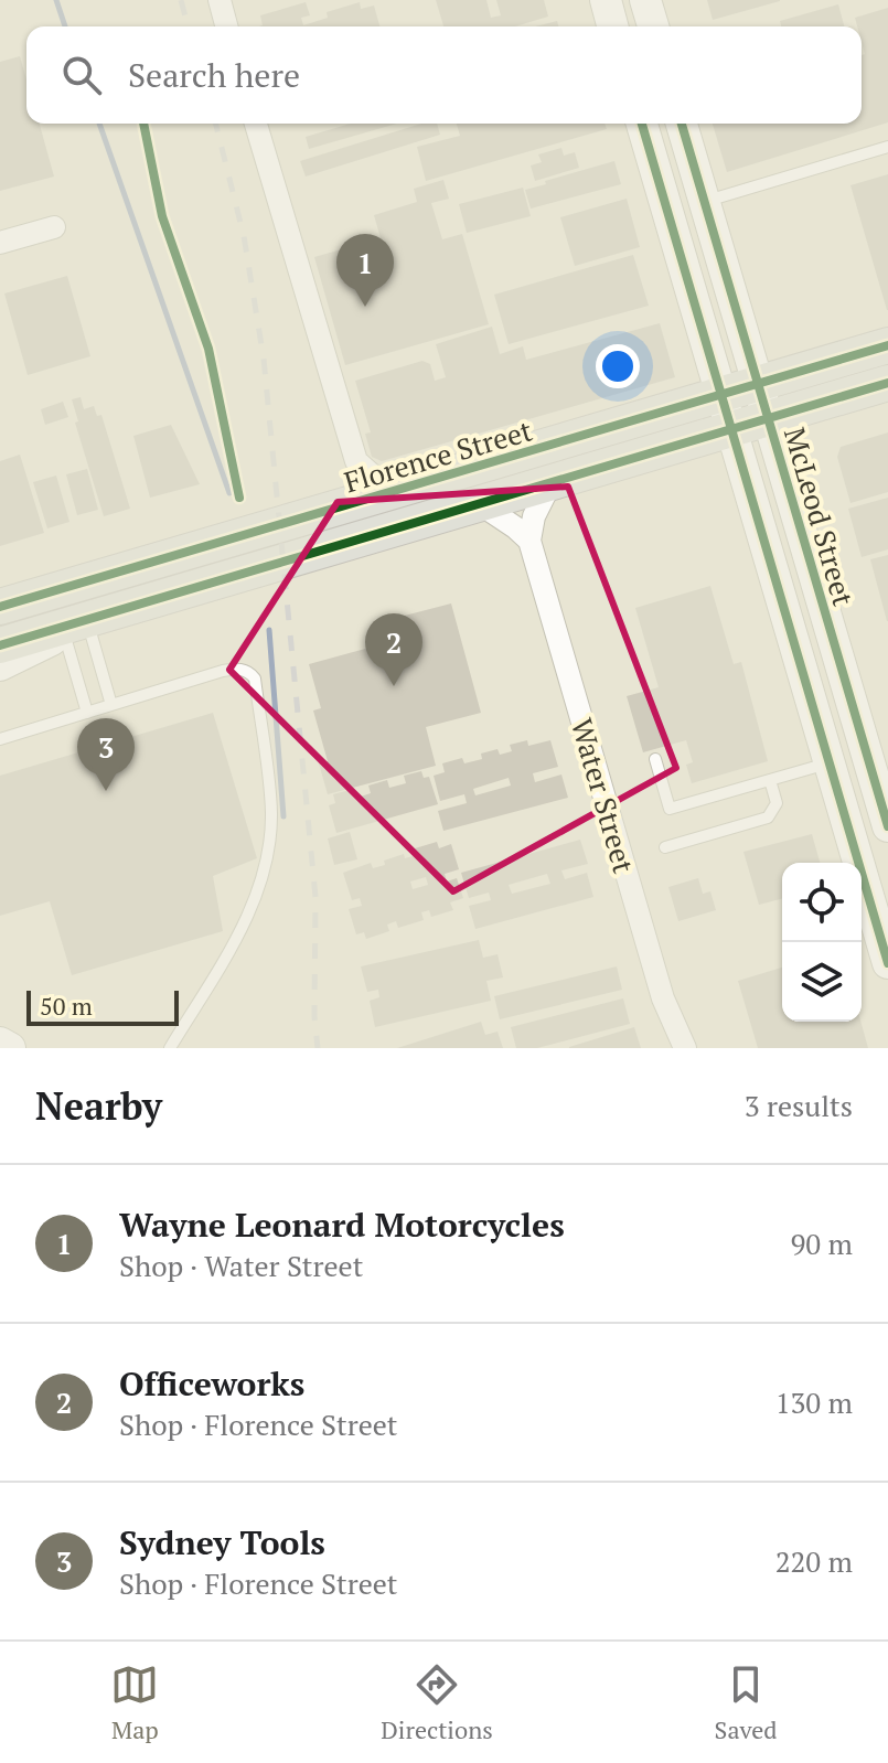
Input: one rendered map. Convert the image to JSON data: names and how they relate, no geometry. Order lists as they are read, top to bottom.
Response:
{
  "streets": {
    "main road": ["Florence Street"],
    "street": ["McLeod Street", "Water Street"]
  },
  "crossings": [
    ["Florence Street", "McLeod Street"]
  ],
  "scale_bar": "50 m",
  "page": {
    "search": "Search here",
    "pins": ["1", "2", "3"],
    "scale": "50 m",
    "heading": ["Nearby", "3 results"],
    "list": [
      {
        "mark": "1",
        "name": "Wayne Leonard Motorcycles",
        "note": "Shop · Water Street",
        "value": "90 m"
      },
      {
        "mark": "2",
        "name": "Officeworks",
        "note": "Shop · Florence Street",
        "value": "130 m"
      },
      {
        "mark": "3",
        "name": "Sydney Tools",
        "note": "Shop · Florence Street",
        "value": "220 m"
      }
    ],
    "nav": ["Map", "Directions", "Saved"]
  }
}
